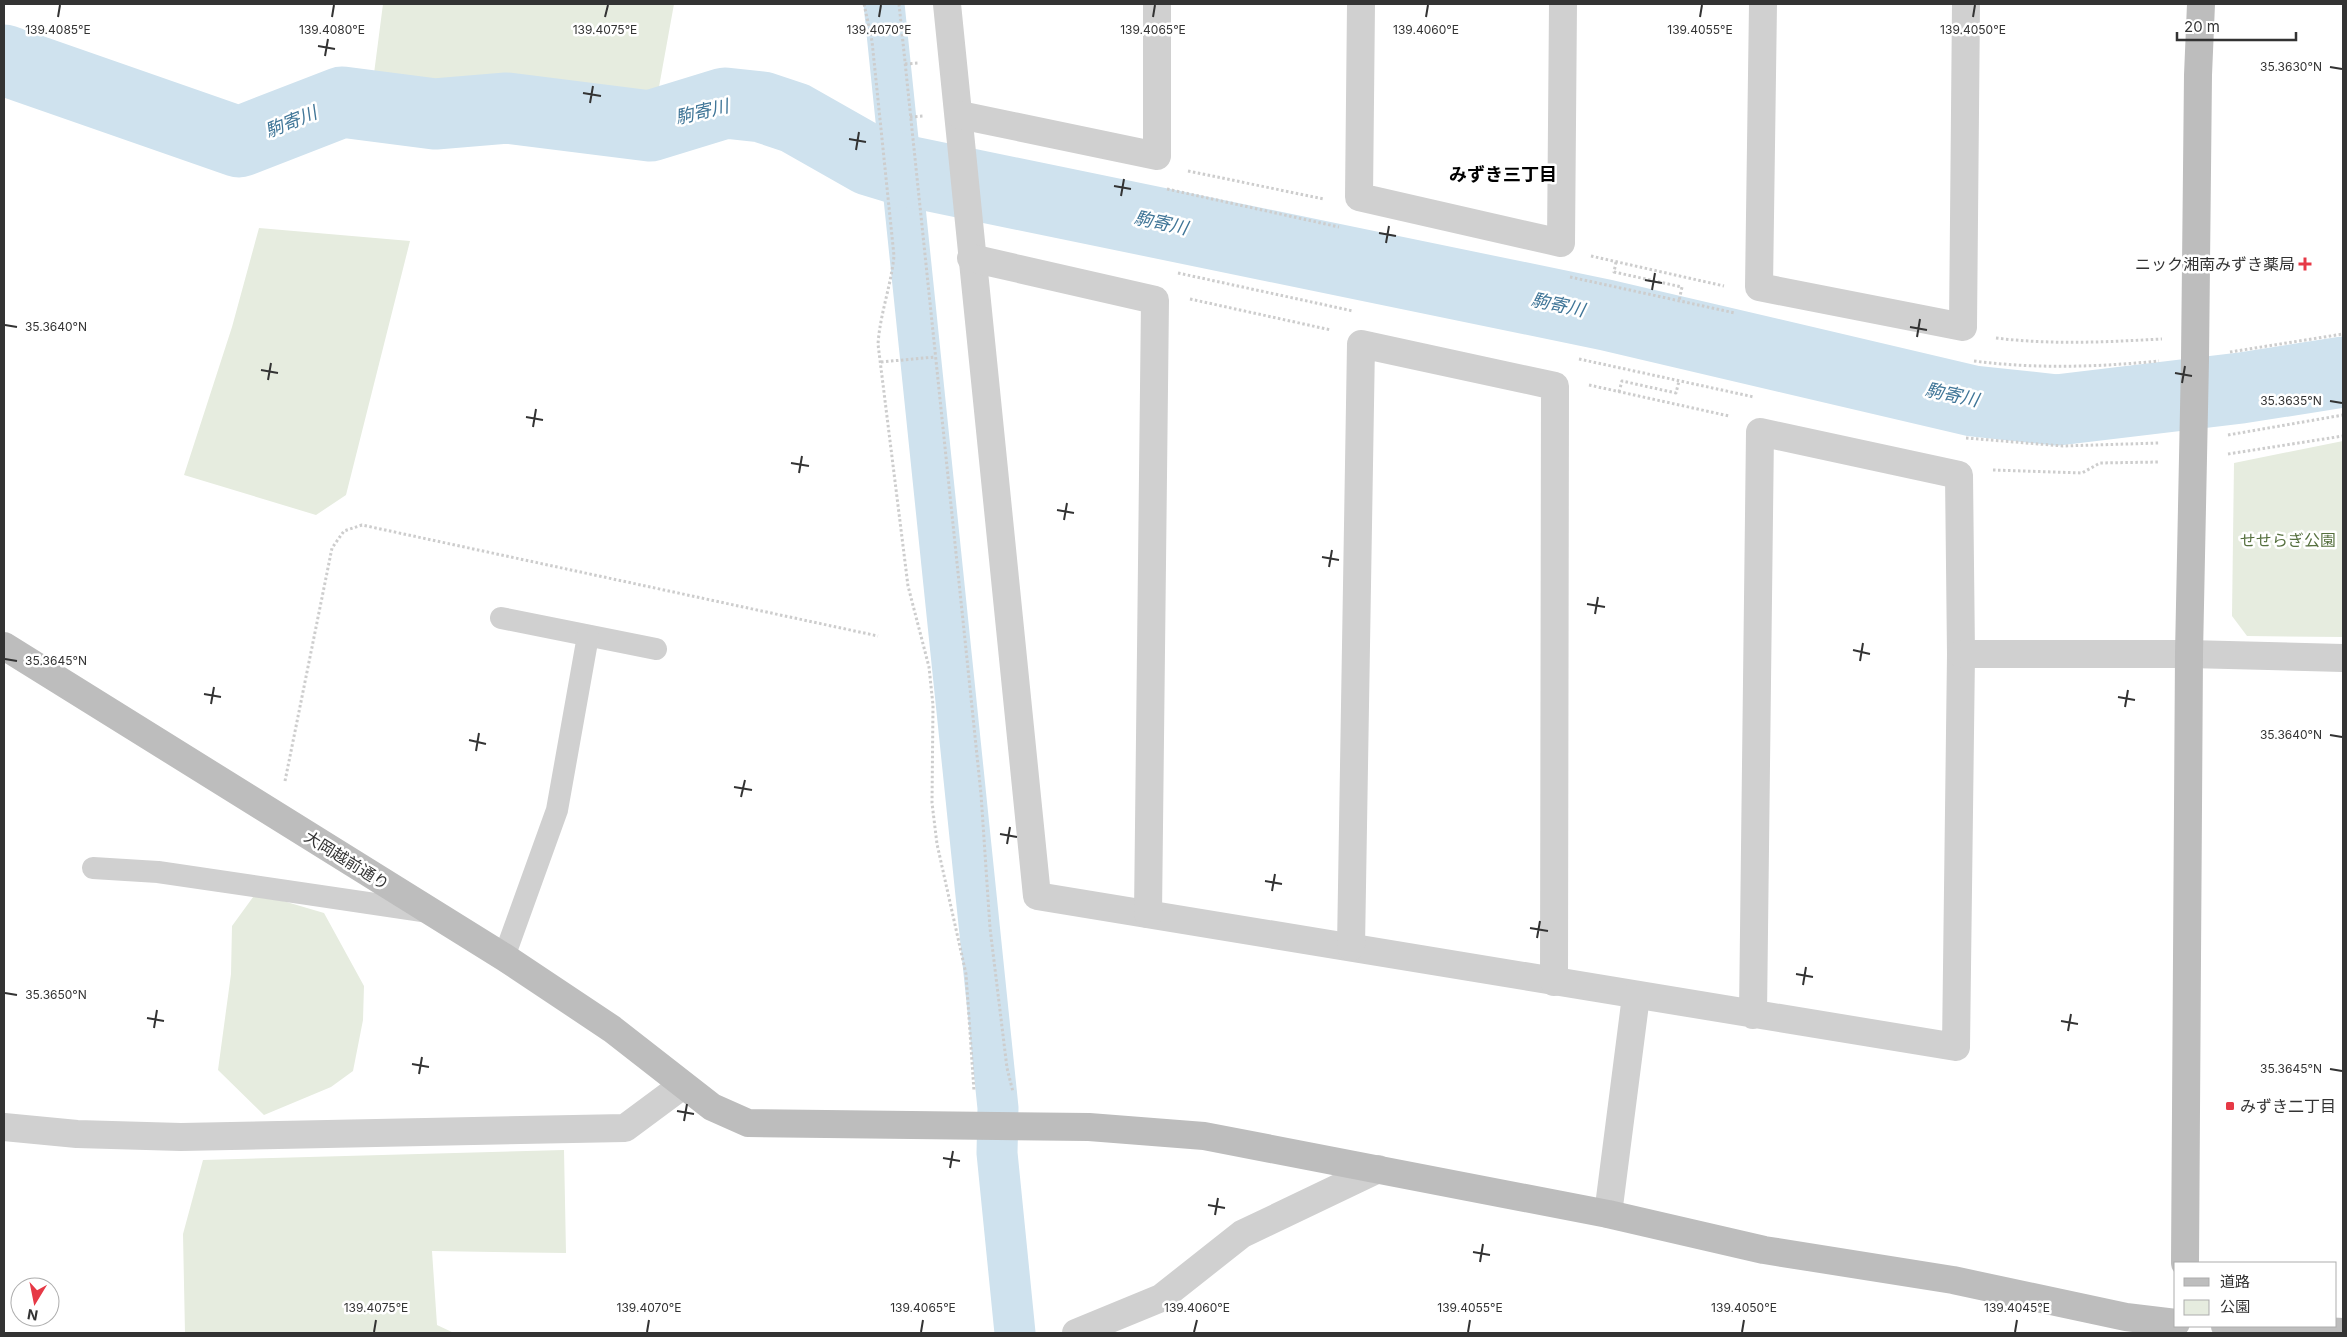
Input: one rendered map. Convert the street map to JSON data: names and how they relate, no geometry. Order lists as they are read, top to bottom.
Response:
{
  "streets": {
    "street": ["大岡越前通り"]
  },
  "districts": ["みずき三丁目"],
  "water": ["駒寄川"],
  "parks": ["せせらぎ公園"],
  "places": {
    "health": ["ニック湘南みずき薬局"],
    "transit": ["みずき二丁目"]
  },
  "legend": ["道路", "公園"],
  "scale_bar": "20 m",
  "north": "bottom",
  "coordinates": [
    "139.4085°E",
    "139.4080°E",
    "139.4075°E",
    "139.4070°E",
    "139.4065°E",
    "139.4060°E",
    "139.4055°E",
    "139.4050°E",
    "35.3630°N",
    "35.3640°N",
    "35.3635°N",
    "35.3645°N",
    "35.3650°N",
    "139.4045°E"
  ]
}
